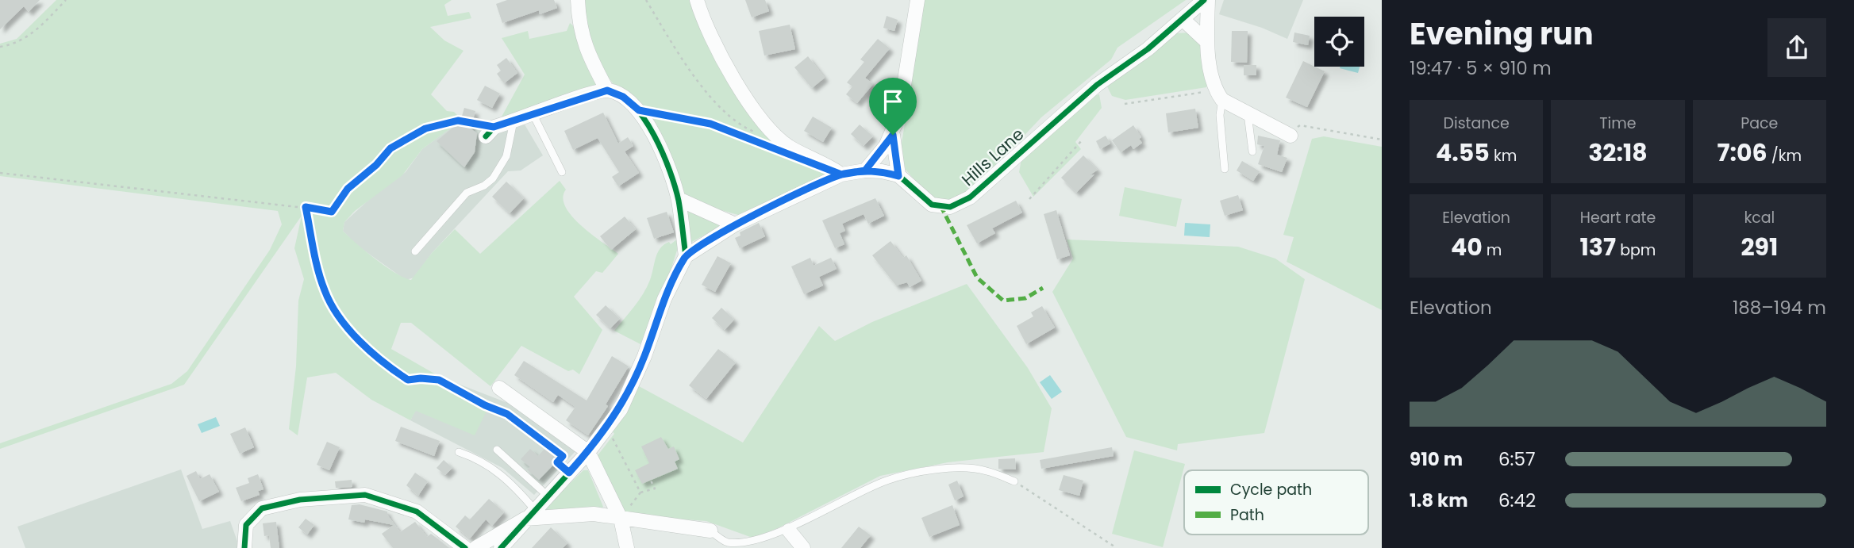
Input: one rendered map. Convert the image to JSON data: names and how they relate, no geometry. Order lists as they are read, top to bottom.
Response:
{
  "streets": {
    "street": ["Hills Lane"]
  },
  "legend": ["Cycle path", "Path"],
  "page": {
    "heading": ["Evening run", "19:47 · 5 × 910 m"],
    "stats": [
      ["Distance", "4.55 km"],
      ["Time", "32:18"],
      ["Pace", "7:06 /km"],
      ["Elevation", "40 m"],
      ["Heart rate", "137 bpm"],
      ["kcal", "291"]
    ],
    "chart": ["Elevation", "188–194 m"],
    "list": [
      {
        "name": "910 m",
        "note": "6:57"
      },
      {
        "name": "1.8 km",
        "note": "6:42"
      }
    ]
  }
}
